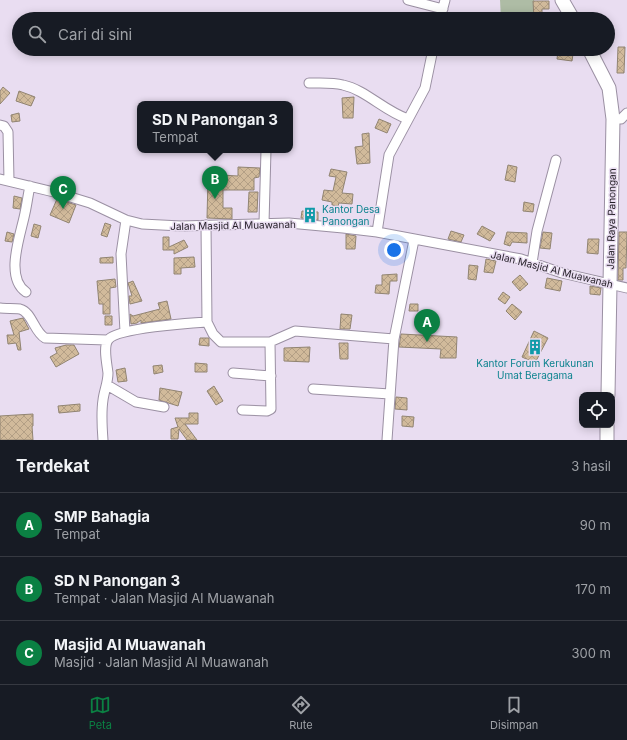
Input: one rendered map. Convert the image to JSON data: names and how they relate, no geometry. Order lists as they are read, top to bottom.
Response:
{
  "streets": {
    "main road": ["Jalan Raya Panongan"],
    "street": ["Jalan Masjid Al Muawanah"]
  },
  "crossings": [
    ["Jalan Raya Panongan", "Jalan Masjid Al Muawanah"]
  ],
  "places": {
    "building": ["Kantor Desa Panongan", "Kantor Forum Kerukunan Umat Beragama"]
  },
  "page": {
    "search": "Cari di sini",
    "popup": ["SD N Panongan 3", "Tempat"],
    "pins": ["B", "C", "A"],
    "heading": ["Terdekat", "3 hasil"],
    "list": [
      {
        "mark": "A",
        "name": "SMP Bahagia",
        "note": "Tempat",
        "value": "90 m"
      },
      {
        "mark": "B",
        "name": "SD N Panongan 3",
        "note": "Tempat · Jalan Masjid Al Muawanah",
        "value": "170 m"
      },
      {
        "mark": "C",
        "name": "Masjid Al Muawanah",
        "note": "Masjid · Jalan Masjid Al Muawanah",
        "value": "300 m"
      }
    ],
    "nav": ["Peta", "Rute", "Disimpan"]
  }
}
